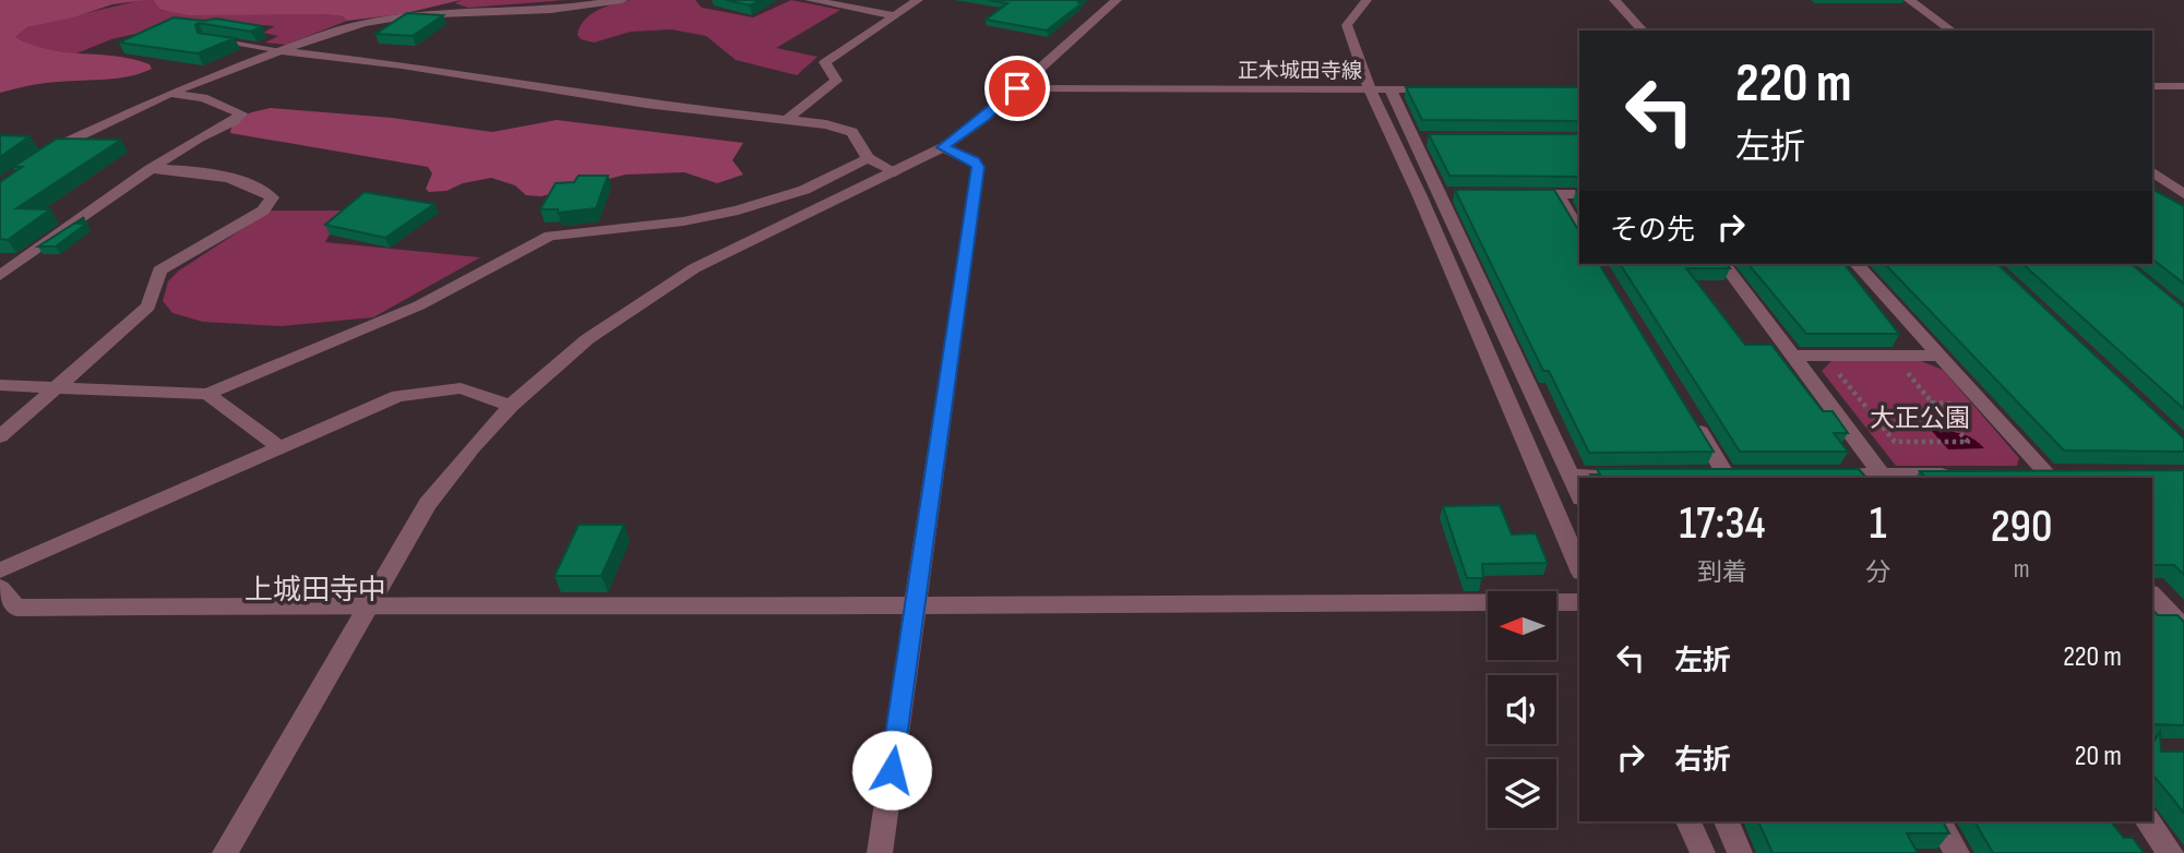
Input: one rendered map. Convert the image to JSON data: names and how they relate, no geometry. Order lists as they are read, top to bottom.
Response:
{
  "streets": {
    "street": ["正木城田寺線"]
  },
  "districts": ["上城田寺中"],
  "parks": ["大正公園"],
  "north": "left",
  "page": {
    "turn": ["220 m", "左折"],
    "then": "その先",
    "eta": [
      "17:34",
      "到着",
      "1",
      "分",
      "290",
      "m"
    ],
    "list": [
      {
        "name": "左折",
        "value": "220 m"
      },
      {
        "name": "右折",
        "value": "20 m"
      }
    ]
  }
}
